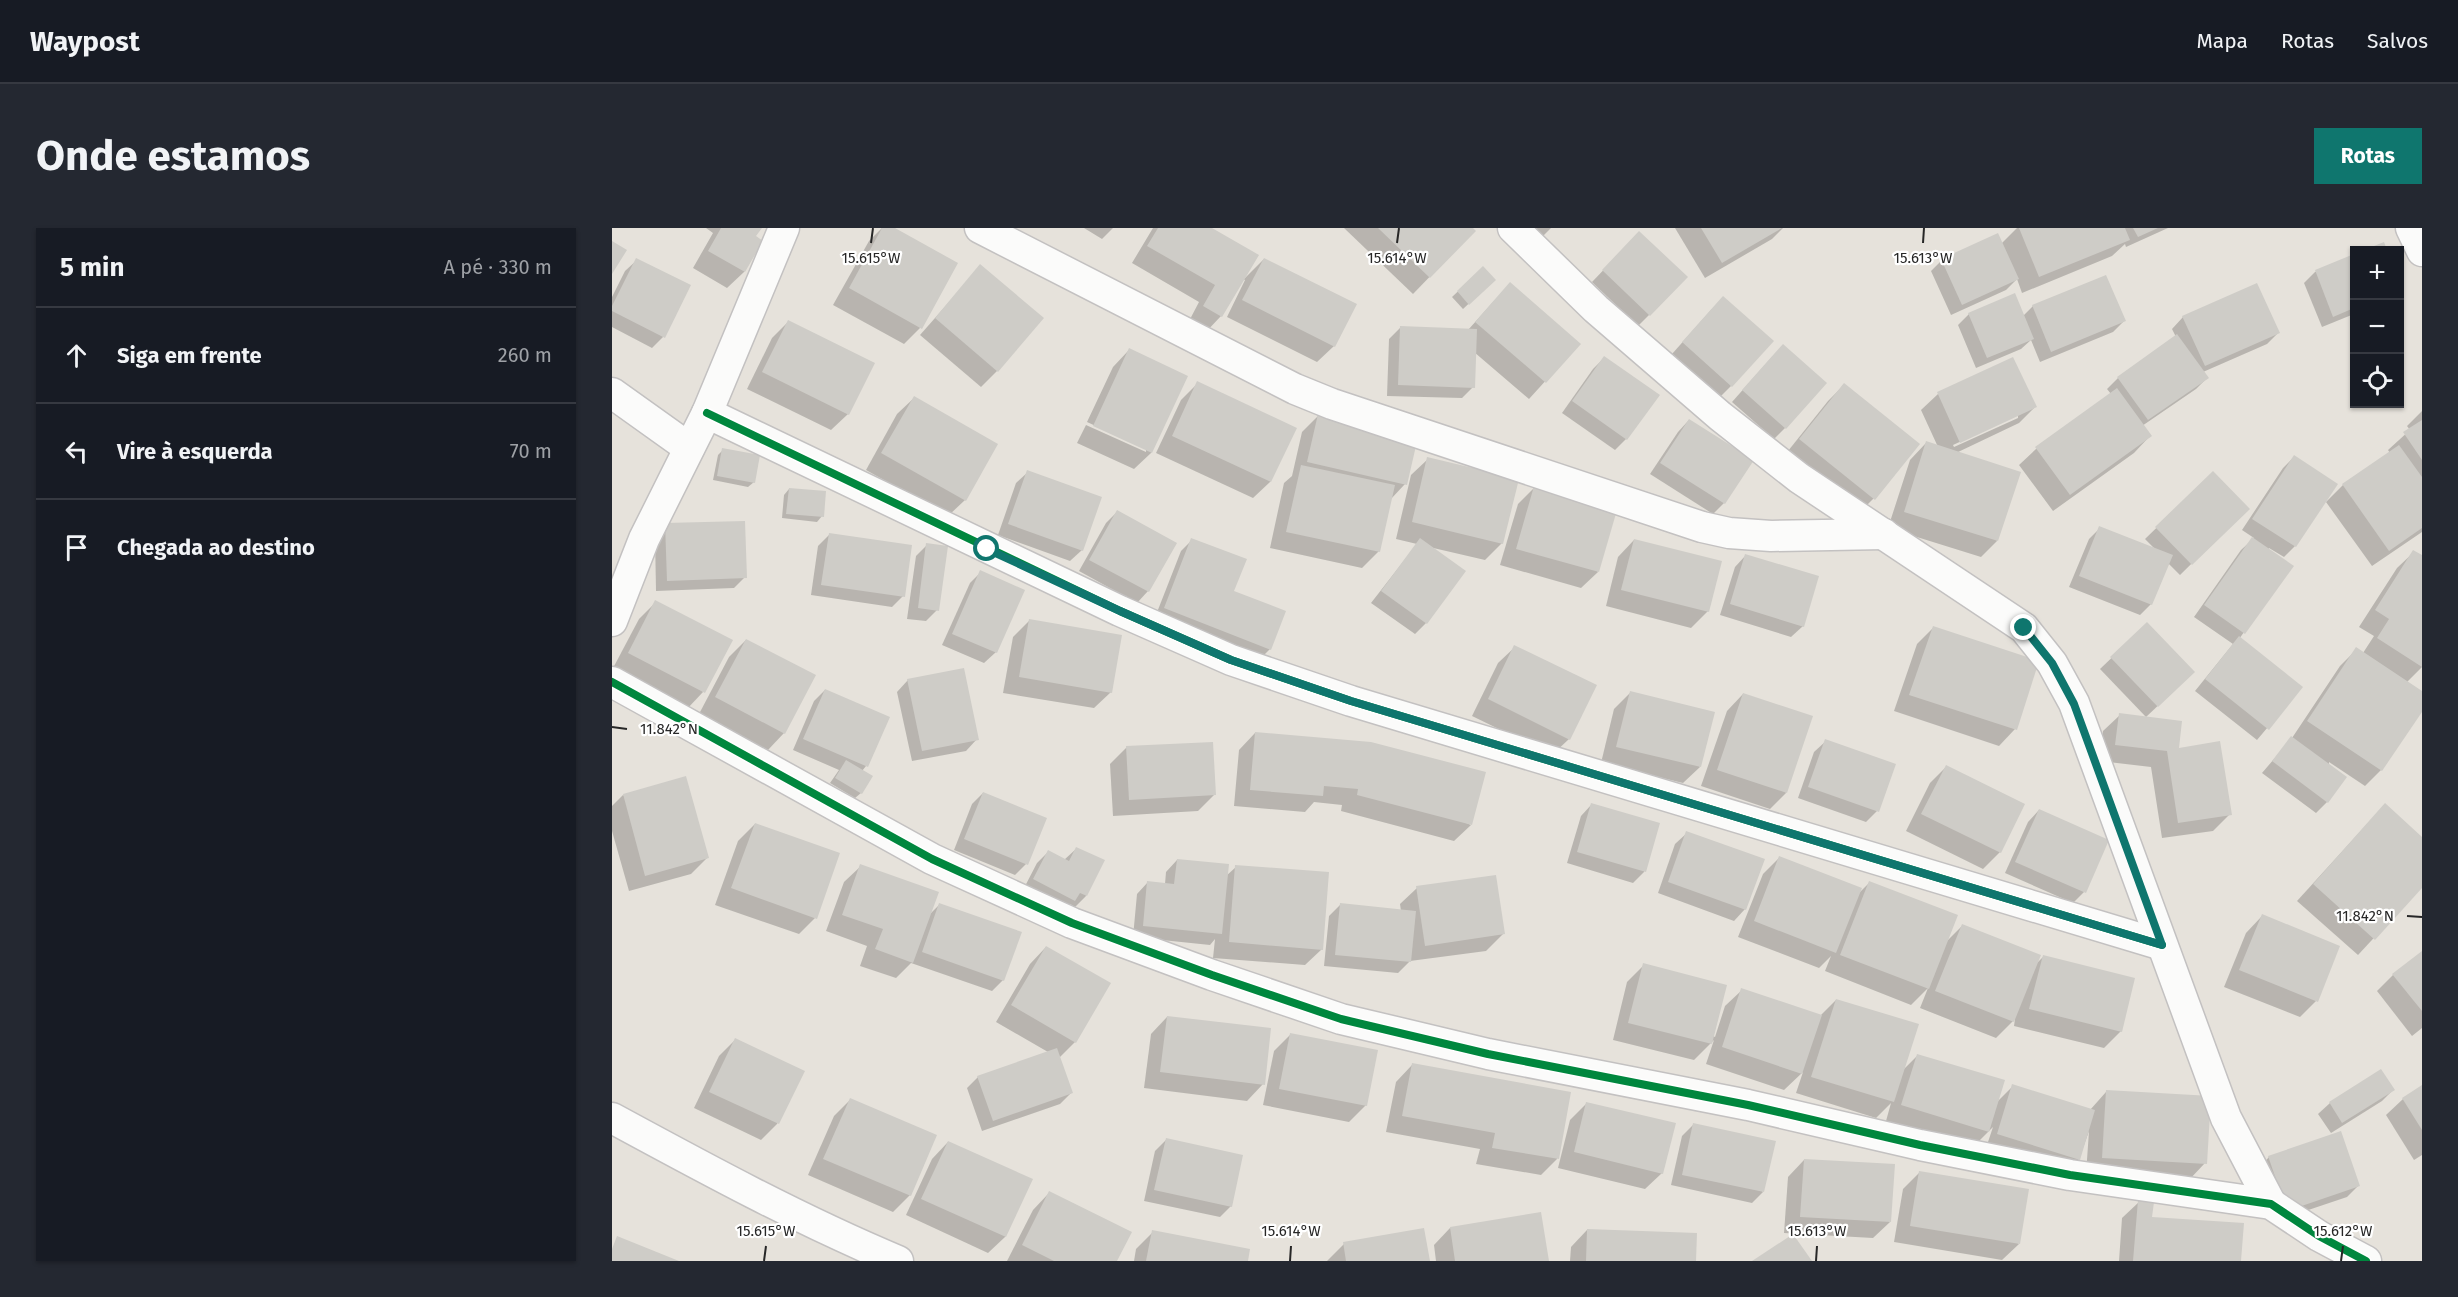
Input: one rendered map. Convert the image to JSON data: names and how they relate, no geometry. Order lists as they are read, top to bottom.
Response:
{
  "page": {
    "header": "Waypost",
    "nav": ["Mapa", "Rotas", "Salvos"],
    "buttons": "Rotas",
    "title": "Onde estamos",
    "heading": ["5 min", "A pé · 330 m"],
    "map_buttons": ["+", "−"],
    "list": [
      ["Siga em frente", "260 m"],
      ["Vire à esquerda", "70 m"],
      "Chegada ao destino"
    ]
  },
  "coordinates": [
    "15.615°W",
    "15.614°W",
    "15.613°W",
    "11.842°N",
    "15.612°W"
  ]
}
